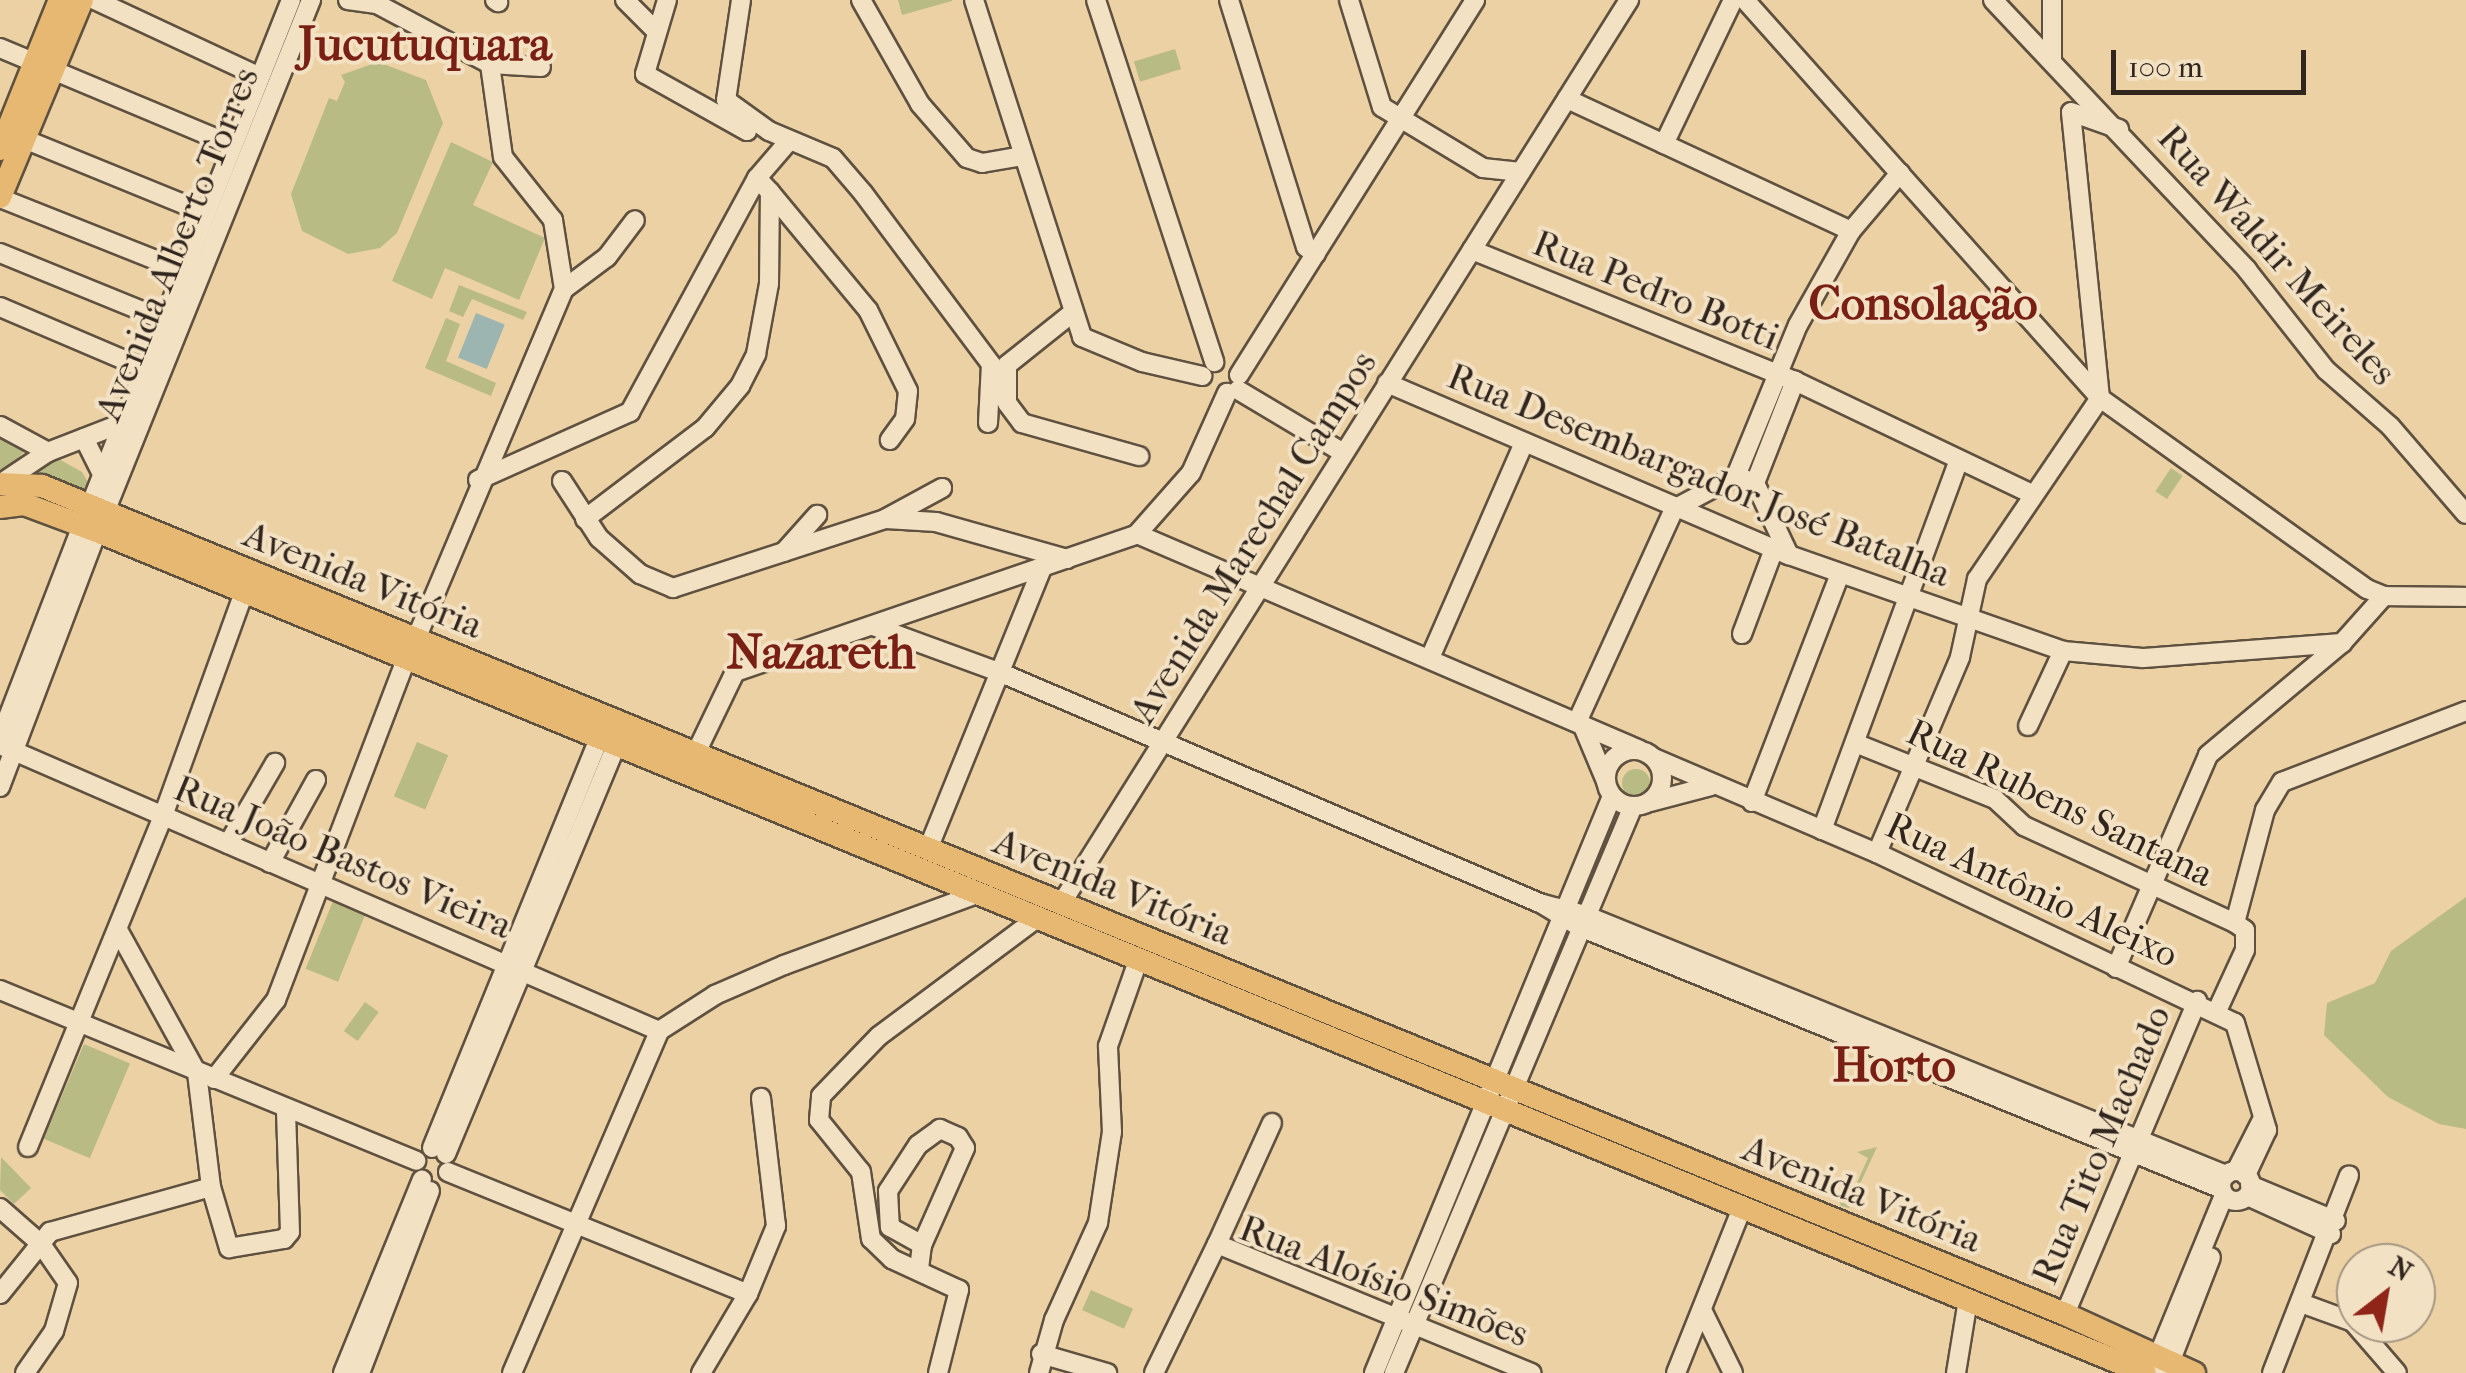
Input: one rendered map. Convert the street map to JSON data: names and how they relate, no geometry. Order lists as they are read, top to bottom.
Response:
{
  "streets": {
    "main road": ["Avenida Vitória"],
    "street": [
      "Avenida Alberto Torres",
      "Rua Waldir Meireles",
      "Rua Pedro Botti",
      "Rua Desembargador José Batalha",
      "Avenida Marechal Campos",
      "Rua Rubens Santana",
      "Rua João Bastos Vieira",
      "Rua Antônio Aleixo",
      "Rua Tito Machado",
      "Rua Aloísio Simões"
    ]
  },
  "crossings": [
    ["Avenida Alberto Torres", "Avenida Vitória"],
    ["Rua Pedro Botti", "Avenida Marechal Campos"],
    ["Rua Desembargador José Batalha", "Avenida Marechal Campos"],
    ["Avenida Marechal Campos", "Avenida Vitória"],
    ["Avenida Marechal Campos", "Rua Antônio Aleixo"],
    ["Avenida Vitória", "Rua Antônio Aleixo"],
    ["Avenida Vitória", "Rua Tito Machado"],
    ["Rua Antônio Aleixo", "Rua Tito Machado"]
  ],
  "districts": [
    "Jucutuquara",
    "Consolação",
    "Nazareth",
    "Horto"
  ],
  "scale_bar": "100 m",
  "north": "top right"
}
